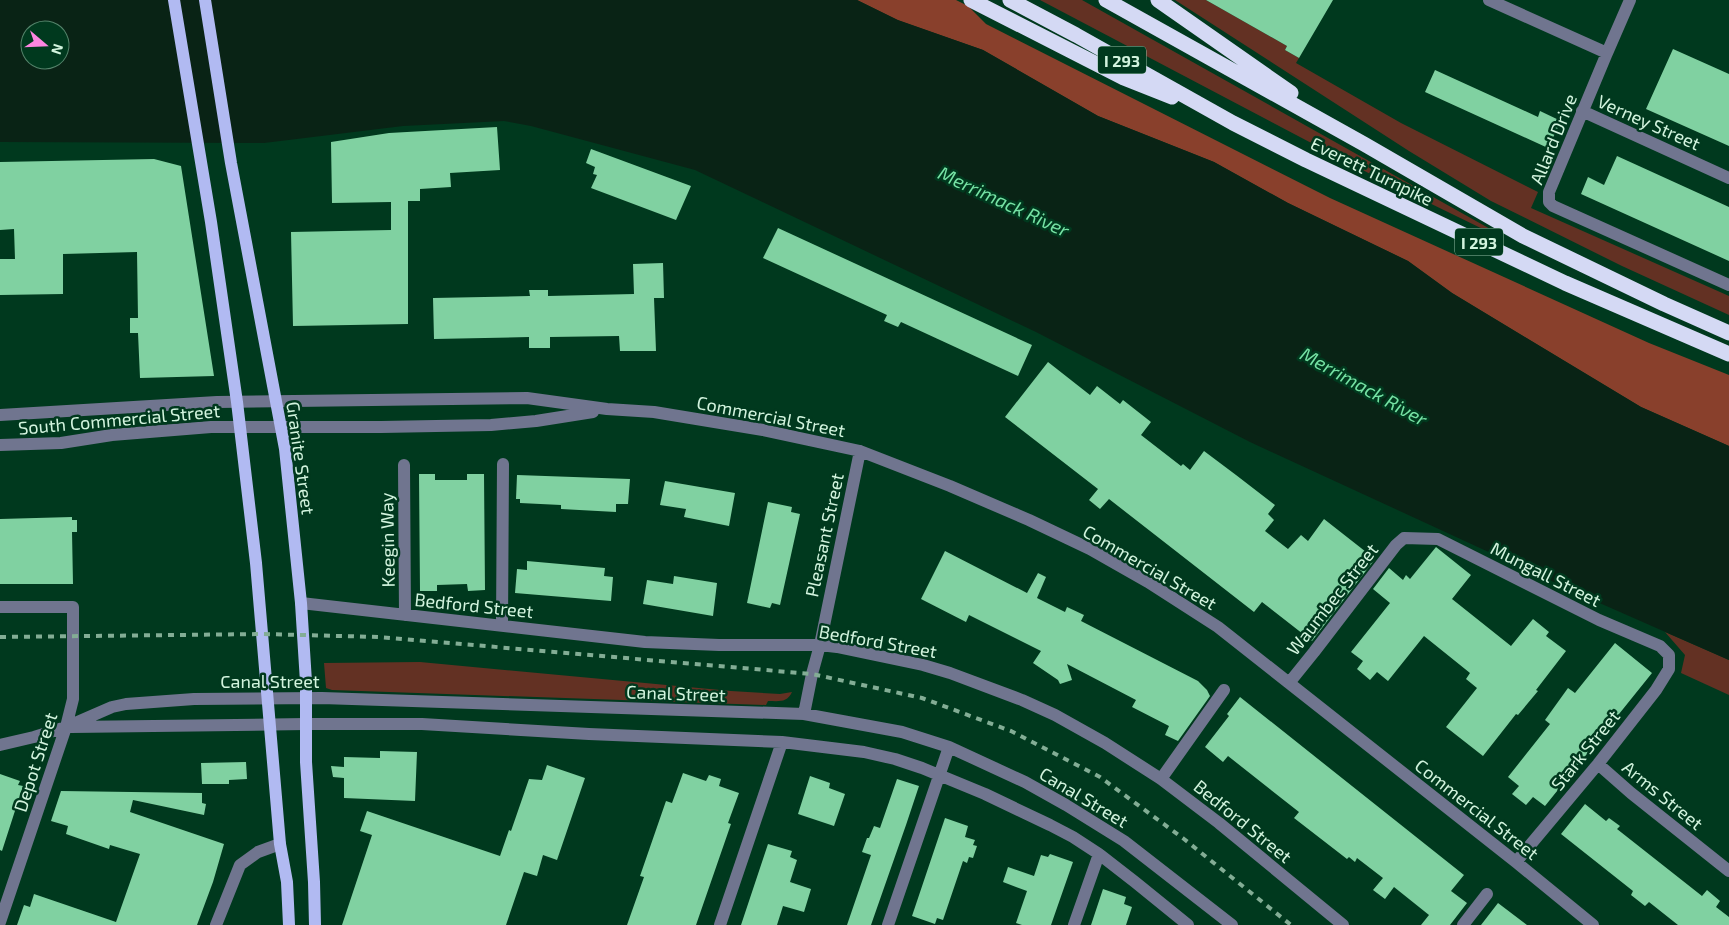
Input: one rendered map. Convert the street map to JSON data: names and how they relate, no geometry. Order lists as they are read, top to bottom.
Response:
{
  "streets": {
    "highway": ["I 293", "Everett Turnpike"],
    "main road": ["Granite Street"],
    "street": [
      "Verney Street",
      "Allard Drive",
      "Commercial Street",
      "South Commercial Street",
      "Pleasant Street",
      "Keegin Way",
      "Mungall Street",
      "Waumbec Street",
      "Bedford Street",
      "Canal Street",
      "Stark Street",
      "Depot Street",
      "Arms Street"
    ]
  },
  "crossings": [
    ["Verney Street", "Allard Drive"],
    ["Commercial Street", "South Commercial Street"],
    ["Commercial Street", "Granite Street"],
    ["Commercial Street", "Pleasant Street"],
    ["Commercial Street", "Waumbec Street"],
    ["Commercial Street", "Stark Street"],
    ["Granite Street", "Bedford Street"],
    ["Granite Street", "Canal Street"],
    ["Pleasant Street", "Bedford Street"],
    ["Pleasant Street", "Canal Street"],
    ["Keegin Way", "Bedford Street"],
    ["Mungall Street", "Waumbec Street"],
    ["Mungall Street", "Stark Street"],
    ["Canal Street", "Depot Street"],
    ["Stark Street", "Arms Street"]
  ],
  "water": ["Merrimack River"],
  "north": "right"
}
